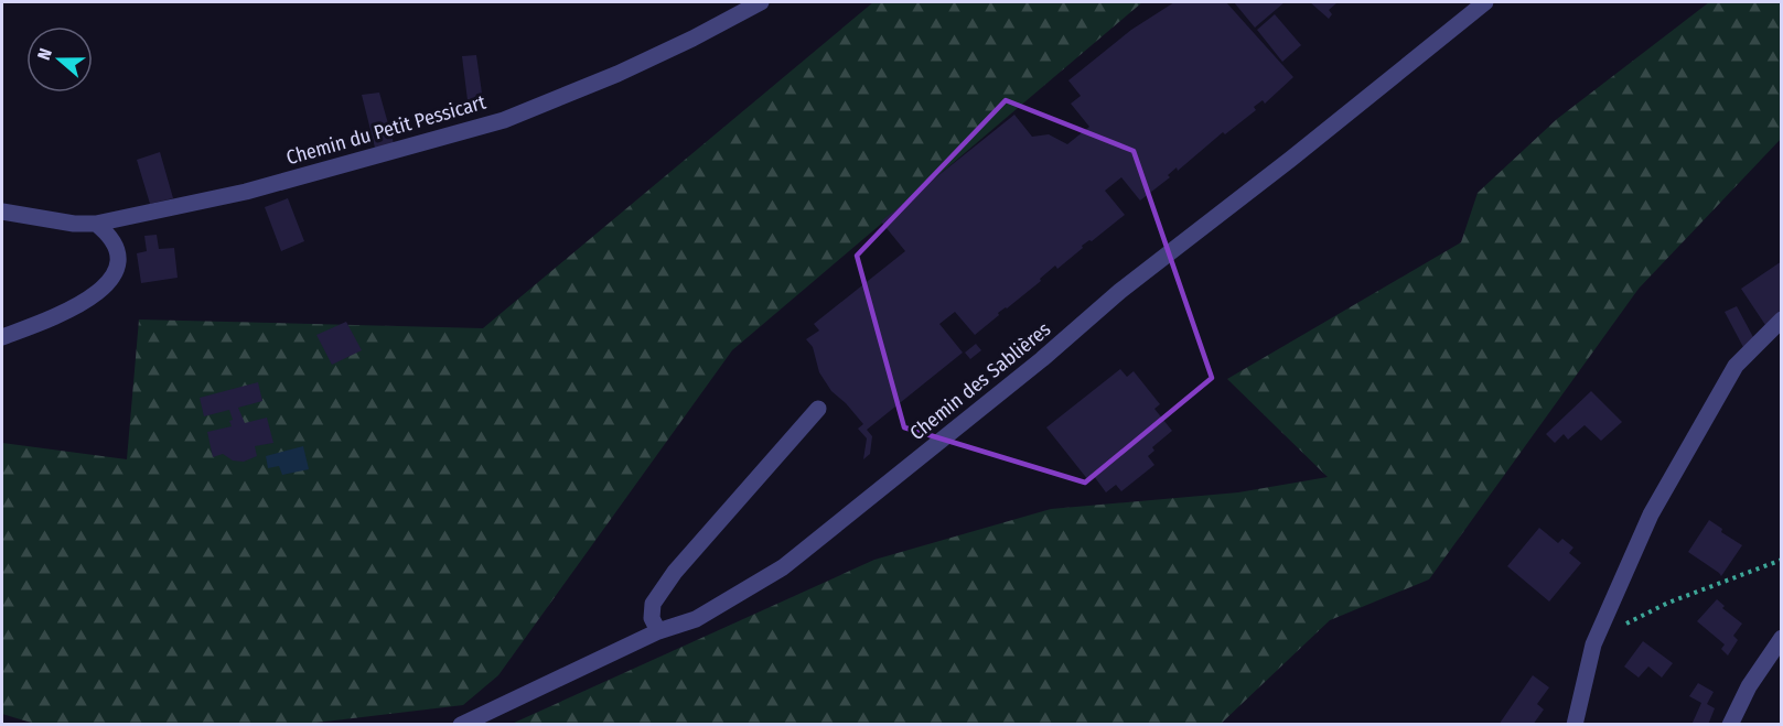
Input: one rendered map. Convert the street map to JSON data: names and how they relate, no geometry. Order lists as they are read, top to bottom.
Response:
{
  "streets": {
    "street": ["Chemin du Petit Pessicart", "Chemin des Sablières"]
  },
  "north": "left"
}
